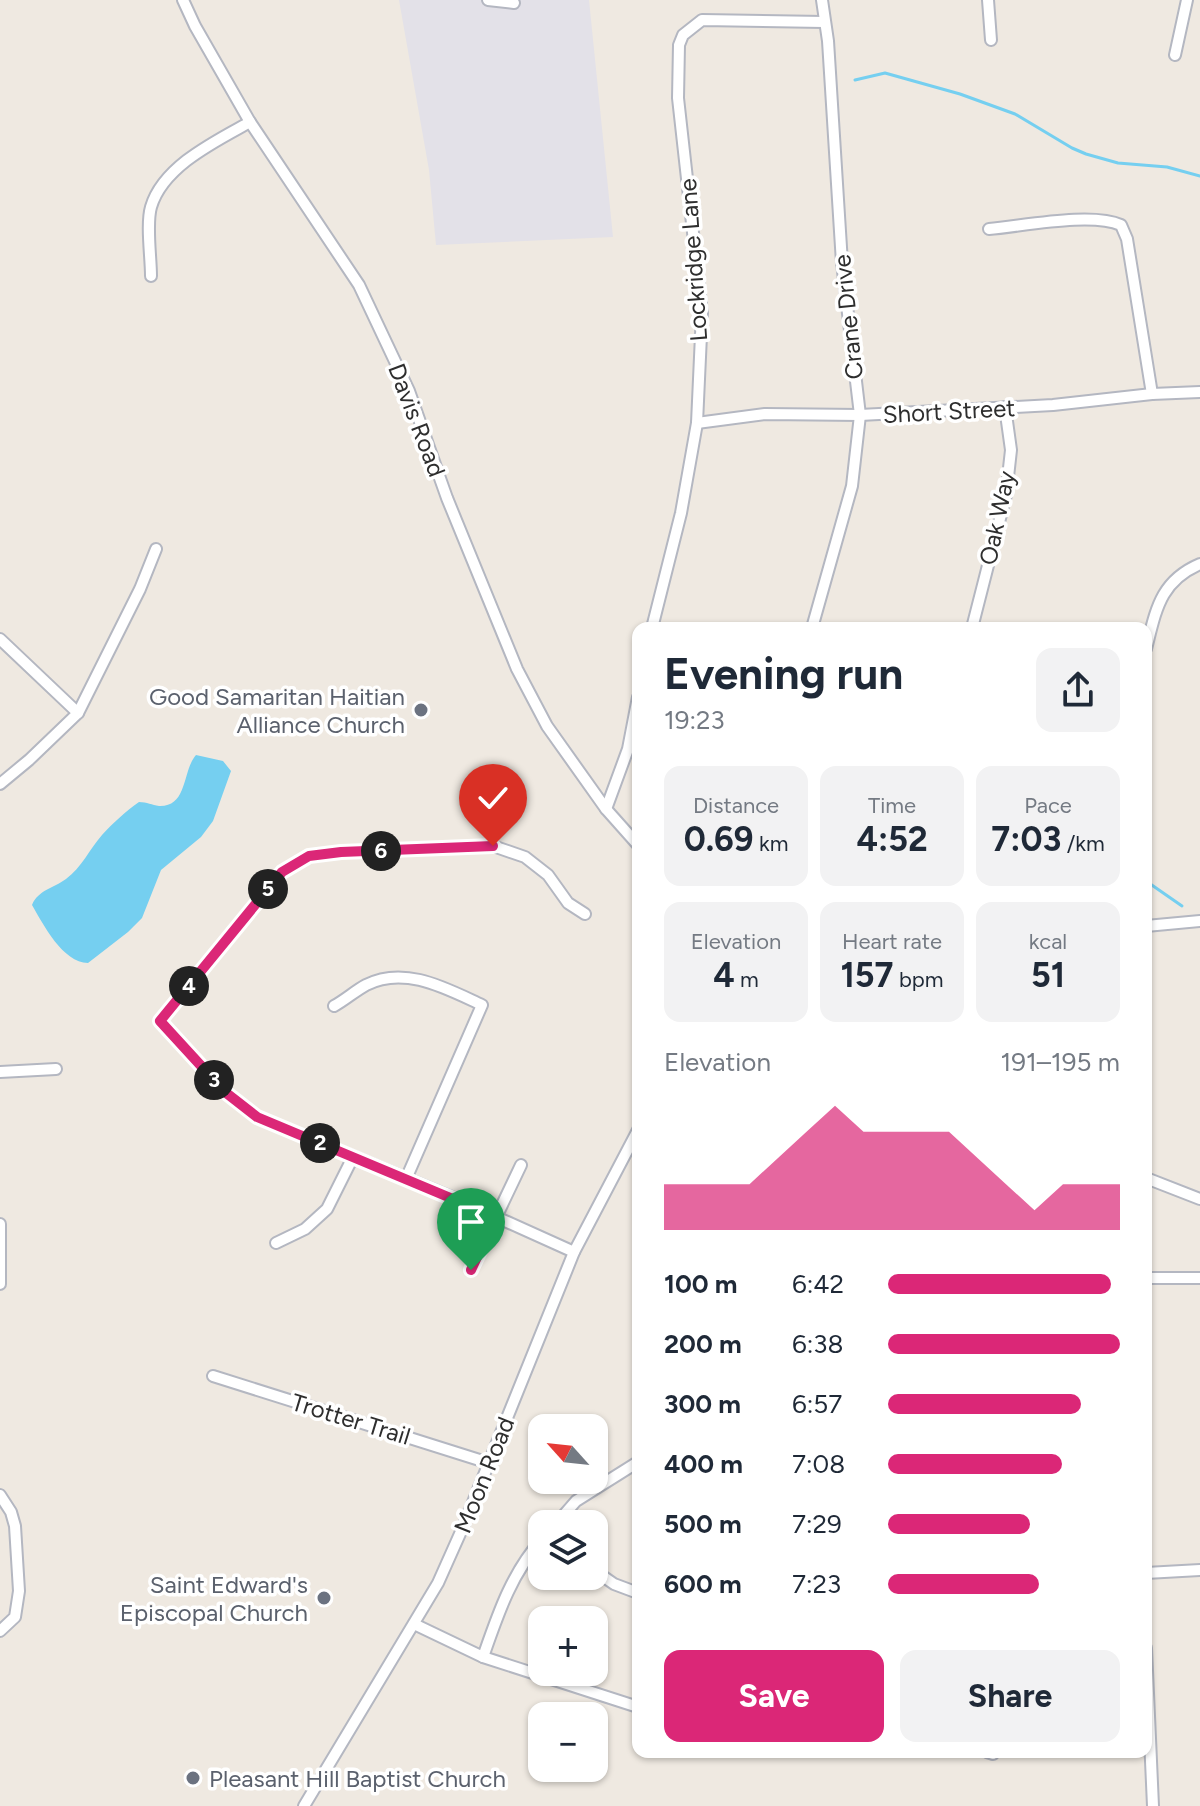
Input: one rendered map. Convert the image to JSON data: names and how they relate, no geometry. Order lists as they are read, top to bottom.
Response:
{
  "streets": {
    "street": [
      "Lockridge Lane",
      "Crane Drive",
      "Short Street",
      "Davis Road",
      "Oak Way",
      "Trotter Trail",
      "Moon Road"
    ]
  },
  "crossings": [
    ["Lockridge Lane", "Crane Drive"],
    ["Lockridge Lane", "Short Street"],
    ["Crane Drive", "Short Street"],
    ["Short Street", "Oak Way"],
    ["Trotter Trail", "Moon Road"]
  ],
  "places": ["Good Samaritan Haitian Alliance Church", "Saint Edward's Episcopal Church", "Pleasant Hill Baptist Church"],
  "north": "top left",
  "page": {
    "heading": ["Evening run", "19:23"],
    "stats": [
      ["Distance", "0.69 km"],
      ["Time", "4:52"],
      ["Pace", "7:03 /km"],
      ["Elevation", "4 m"],
      ["Heart rate", "157 bpm"],
      ["kcal", "51"]
    ],
    "pins": [
      "6",
      "5",
      "4",
      "3",
      "2"
    ],
    "chart": ["Elevation", "191–195 m"],
    "list": [
      {
        "name": "100 m",
        "note": "6:42"
      },
      {
        "name": "200 m",
        "note": "6:38"
      },
      {
        "name": "300 m",
        "note": "6:57"
      },
      {
        "name": "400 m",
        "note": "7:08"
      },
      {
        "name": "500 m",
        "note": "7:29"
      },
      {
        "name": "600 m",
        "note": "7:23"
      }
    ],
    "map_buttons": ["+", "−"],
    "buttons": ["Save", "Share"]
  }
}
